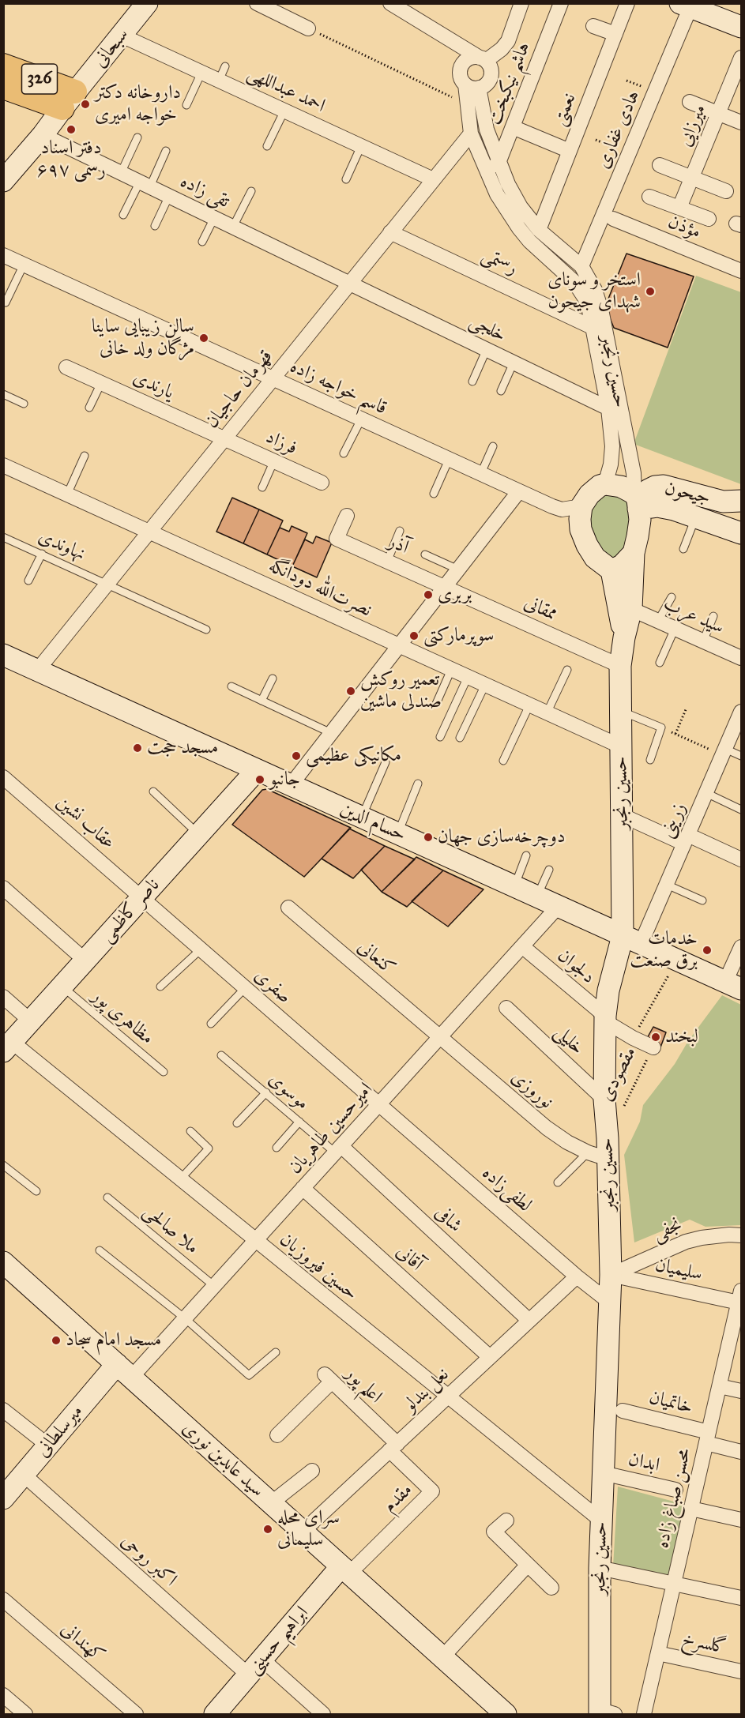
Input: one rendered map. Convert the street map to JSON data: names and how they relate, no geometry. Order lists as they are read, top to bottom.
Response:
{
  "streets": {
    "main road": [
      "سبحانی",
      "326",
      "حسین رنجبر",
      "جیحون",
      "حسام الدین",
      "ناصر کاظمی",
      "میرسلطانی",
      "سید عابدین نوری",
      "ابراهیم حسینی"
    ],
    "street": [
      "هاشم نیکبخت",
      "احمد عبداللهی",
      "نعمتی",
      "میرزایی",
      "هادی غفاری",
      "تقی زاده",
      "مؤذن",
      "رستمی",
      "خلجی",
      "یارندی",
      "قاسم خواجه زاده",
      "قهرمان حاجیان",
      "فرزاد",
      "آذر",
      "نصرت‌الله دودانگه",
      "ممقانی",
      "سید عرب",
      "زرینی",
      "عقاب نشین",
      "کنعانی",
      "دلجوان",
      "صفری",
      "خلیلی",
      "مقصودی",
      "نوروزی",
      "امیرحسین طاهریان",
      "لطفی‌زاده",
      "شافی",
      "نجفی",
      "آقانی",
      "حسین فیروزیان",
      "سلیمیان",
      "اعلم پور",
      "نعل بندلو",
      "خاتمیان",
      "ابدان",
      "مقدم",
      "محسن صباغ زاده",
      "اکبر روحی",
      "کهندانی",
      "گلسرخ"
    ],
    "lane": [
      "نهاوندی",
      "مظاهری پور",
      "موسوی",
      "ملا صالحی"
    ]
  },
  "crossings": [
    ["سبحانی", "326"],
    ["سبحانی", "احمد عبداللهی"],
    ["سبحانی", "تقی زاده"],
    ["هاشم نیکبخت", "حسین رنجبر"],
    ["احمد عبداللهی", "قهرمان حاجیان"],
    ["نعمتی", "حسین رنجبر"],
    ["هادی غفاری", "حسین رنجبر"],
    ["تقی زاده", "خلجی"],
    ["تقی زاده", "قهرمان حاجیان"],
    ["رستمی", "حسین رنجبر"],
    ["رستمی", "قهرمان حاجیان"],
    ["خلجی", "حسین رنجبر"],
    ["خلجی", "قهرمان حاجیان"],
    ["حسین رنجبر", "قاسم خواجه زاده"],
    ["حسین رنجبر", "قهرمان حاجیان"],
    ["حسین رنجبر", "جیحون"],
    ["حسین رنجبر", "نصرت‌الله دودانگه"],
    ["حسین رنجبر", "ممقانی"],
    ["حسین رنجبر", "سید عرب"],
    ["حسین رنجبر", "زرینی"],
    ["حسین رنجبر", "حسام الدین"],
    ["حسین رنجبر", "دلجوان"],
    ["حسین رنجبر", "خلیلی"],
    ["حسین رنجبر", "مقصودی"],
    ["حسین رنجبر", "نوروزی"],
    ["حسین رنجبر", "لطفی‌زاده"],
    ["حسین رنجبر", "نجفی"],
    ["حسین رنجبر", "حسین فیروزیان"],
    ["حسین رنجبر", "سلیمیان"],
    ["حسین رنجبر", "ابدان"],
    ["یارندی", "قهرمان حاجیان"],
    ["یارندی", "فرزاد"],
    ["قاسم خواجه زاده", "قهرمان حاجیان"],
    ["قاسم خواجه زاده", "جیحون"],
    ["قهرمان حاجیان", "فرزاد"],
    ["قهرمان حاجیان", "نهاوندی"],
    ["قهرمان حاجیان", "نصرت‌الله دودانگه"],
    ["قهرمان حاجیان", "حسام الدین"],
    ["آذر", "ممقانی"],
    ["زرینی", "حسام الدین"],
    ["حسام الدین", "ناصر کاظمی"],
    ["حسام الدین", "مقصودی"],
    ["حسام الدین", "امیرحسین طاهریان"],
    ["عقاب نشین", "ناصر کاظمی"],
    ["عقاب نشین", "صفری"],
    ["ناصر کاظمی", "صفری"],
    ["ناصر کاظمی", "مظاهری پور"],
    ["ناصر کاظمی", "حسین فیروزیان"],
    ["کنعانی", "نوروزی"],
    ["کنعانی", "امیرحسین طاهریان"],
    ["دلجوان", "مقصودی"],
    ["دلجوان", "امیرحسین طاهریان"],
    ["صفری", "امیرحسین طاهریان"],
    ["صفری", "لطفی‌زاده"],
    ["خلیلی", "مقصودی"],
    ["نوروزی", "امیرحسین طاهریان"],
    ["موسوی", "امیرحسین طاهریان"],
    ["موسوی", "شافی"],
    ["امیرحسین طاهریان", "لطفی‌زاده"],
    ["امیرحسین طاهریان", "شافی"],
    ["امیرحسین طاهریان", "ملا صالحی"],
    ["امیرحسین طاهریان", "آقانی"],
    ["امیرحسین طاهریان", "حسین فیروزیان"],
    ["امیرحسین طاهریان", "میرسلطانی"],
    ["امیرحسین طاهریان", "سید عابدین نوری"],
    ["لطفی‌زاده", "نعل بندلو"],
    ["شافی", "نعل بندلو"],
    ["نجفی", "سلیمیان"],
    ["آقانی", "نعل بندلو"],
    ["حسین فیروزیان", "نعل بندلو"],
    ["سلیمیان", "محسن صباغ زاده"],
    ["اعلم پور", "نعل بندلو"],
    ["اعلم پور", "مقدم"],
    ["نعل بندلو", "سید عابدین نوری"],
    ["نعل بندلو", "مقدم"],
    ["خاتمیان", "محسن صباغ زاده"],
    ["میرسلطانی", "سید عابدین نوری"],
    ["میرسلطانی", "اکبر روحی"],
    ["سید عابدین نوری", "مقدم"],
    ["سید عابدین نوری", "ابراهیم حسینی"],
    ["مقدم", "ابراهیم حسینی"],
    ["محسن صباغ زاده", "گلسرخ"],
    ["اکبر روحی", "ابراهیم حسینی"]
  ],
  "places": [
    "داروخانه دکتر خواجه امیری",
    "دفتر اسناد رسمی ۶۹۷",
    "استخر و سونای شهدای جیحون",
    "سالن زیبایی ساینا مژگان ولد خانی",
    "بربری",
    "سوپرمارکتی",
    "تعمیر روکش صندلی ماشین",
    "مسجد حجت",
    "مکانیکی عظیمی",
    "جانبو",
    "دوچرخه‌سازی جهان",
    "خدمات برق صنعت",
    "لبخند",
    "مسجد امام سجاد",
    "سرای محله سلیمانی"
  ]
}
